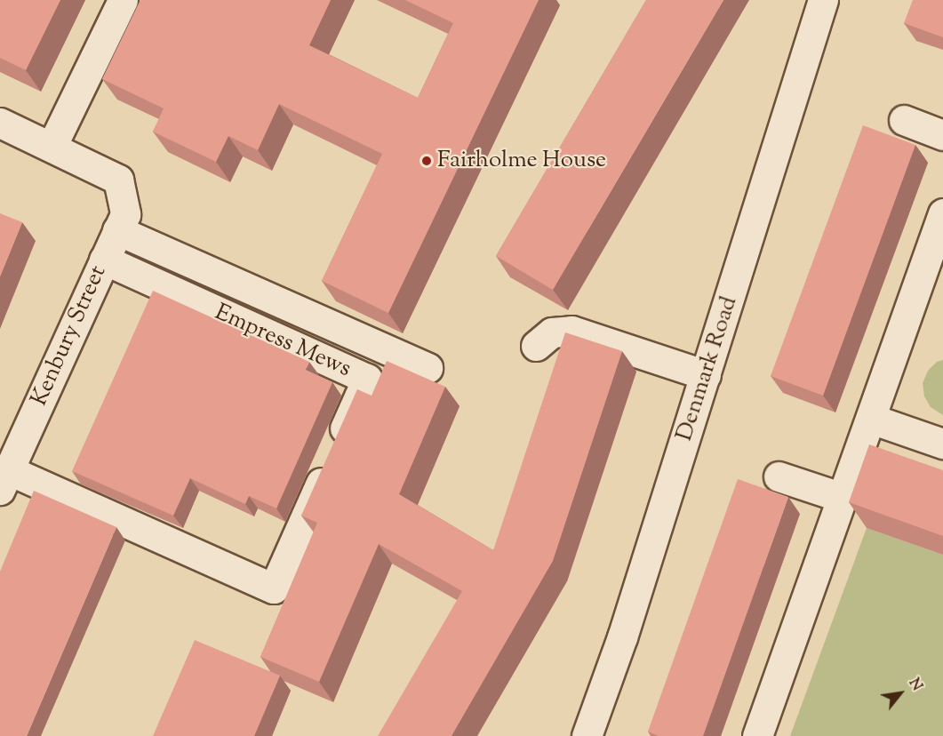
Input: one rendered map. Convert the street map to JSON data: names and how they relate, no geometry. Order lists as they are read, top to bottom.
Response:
{
  "streets": {
    "street": ["Kenbury Street", "Empress Mews", "Denmark Road"]
  },
  "crossings": [
    ["Kenbury Street", "Empress Mews"]
  ],
  "places": ["Fairholme House"],
  "north": "top right"
}
